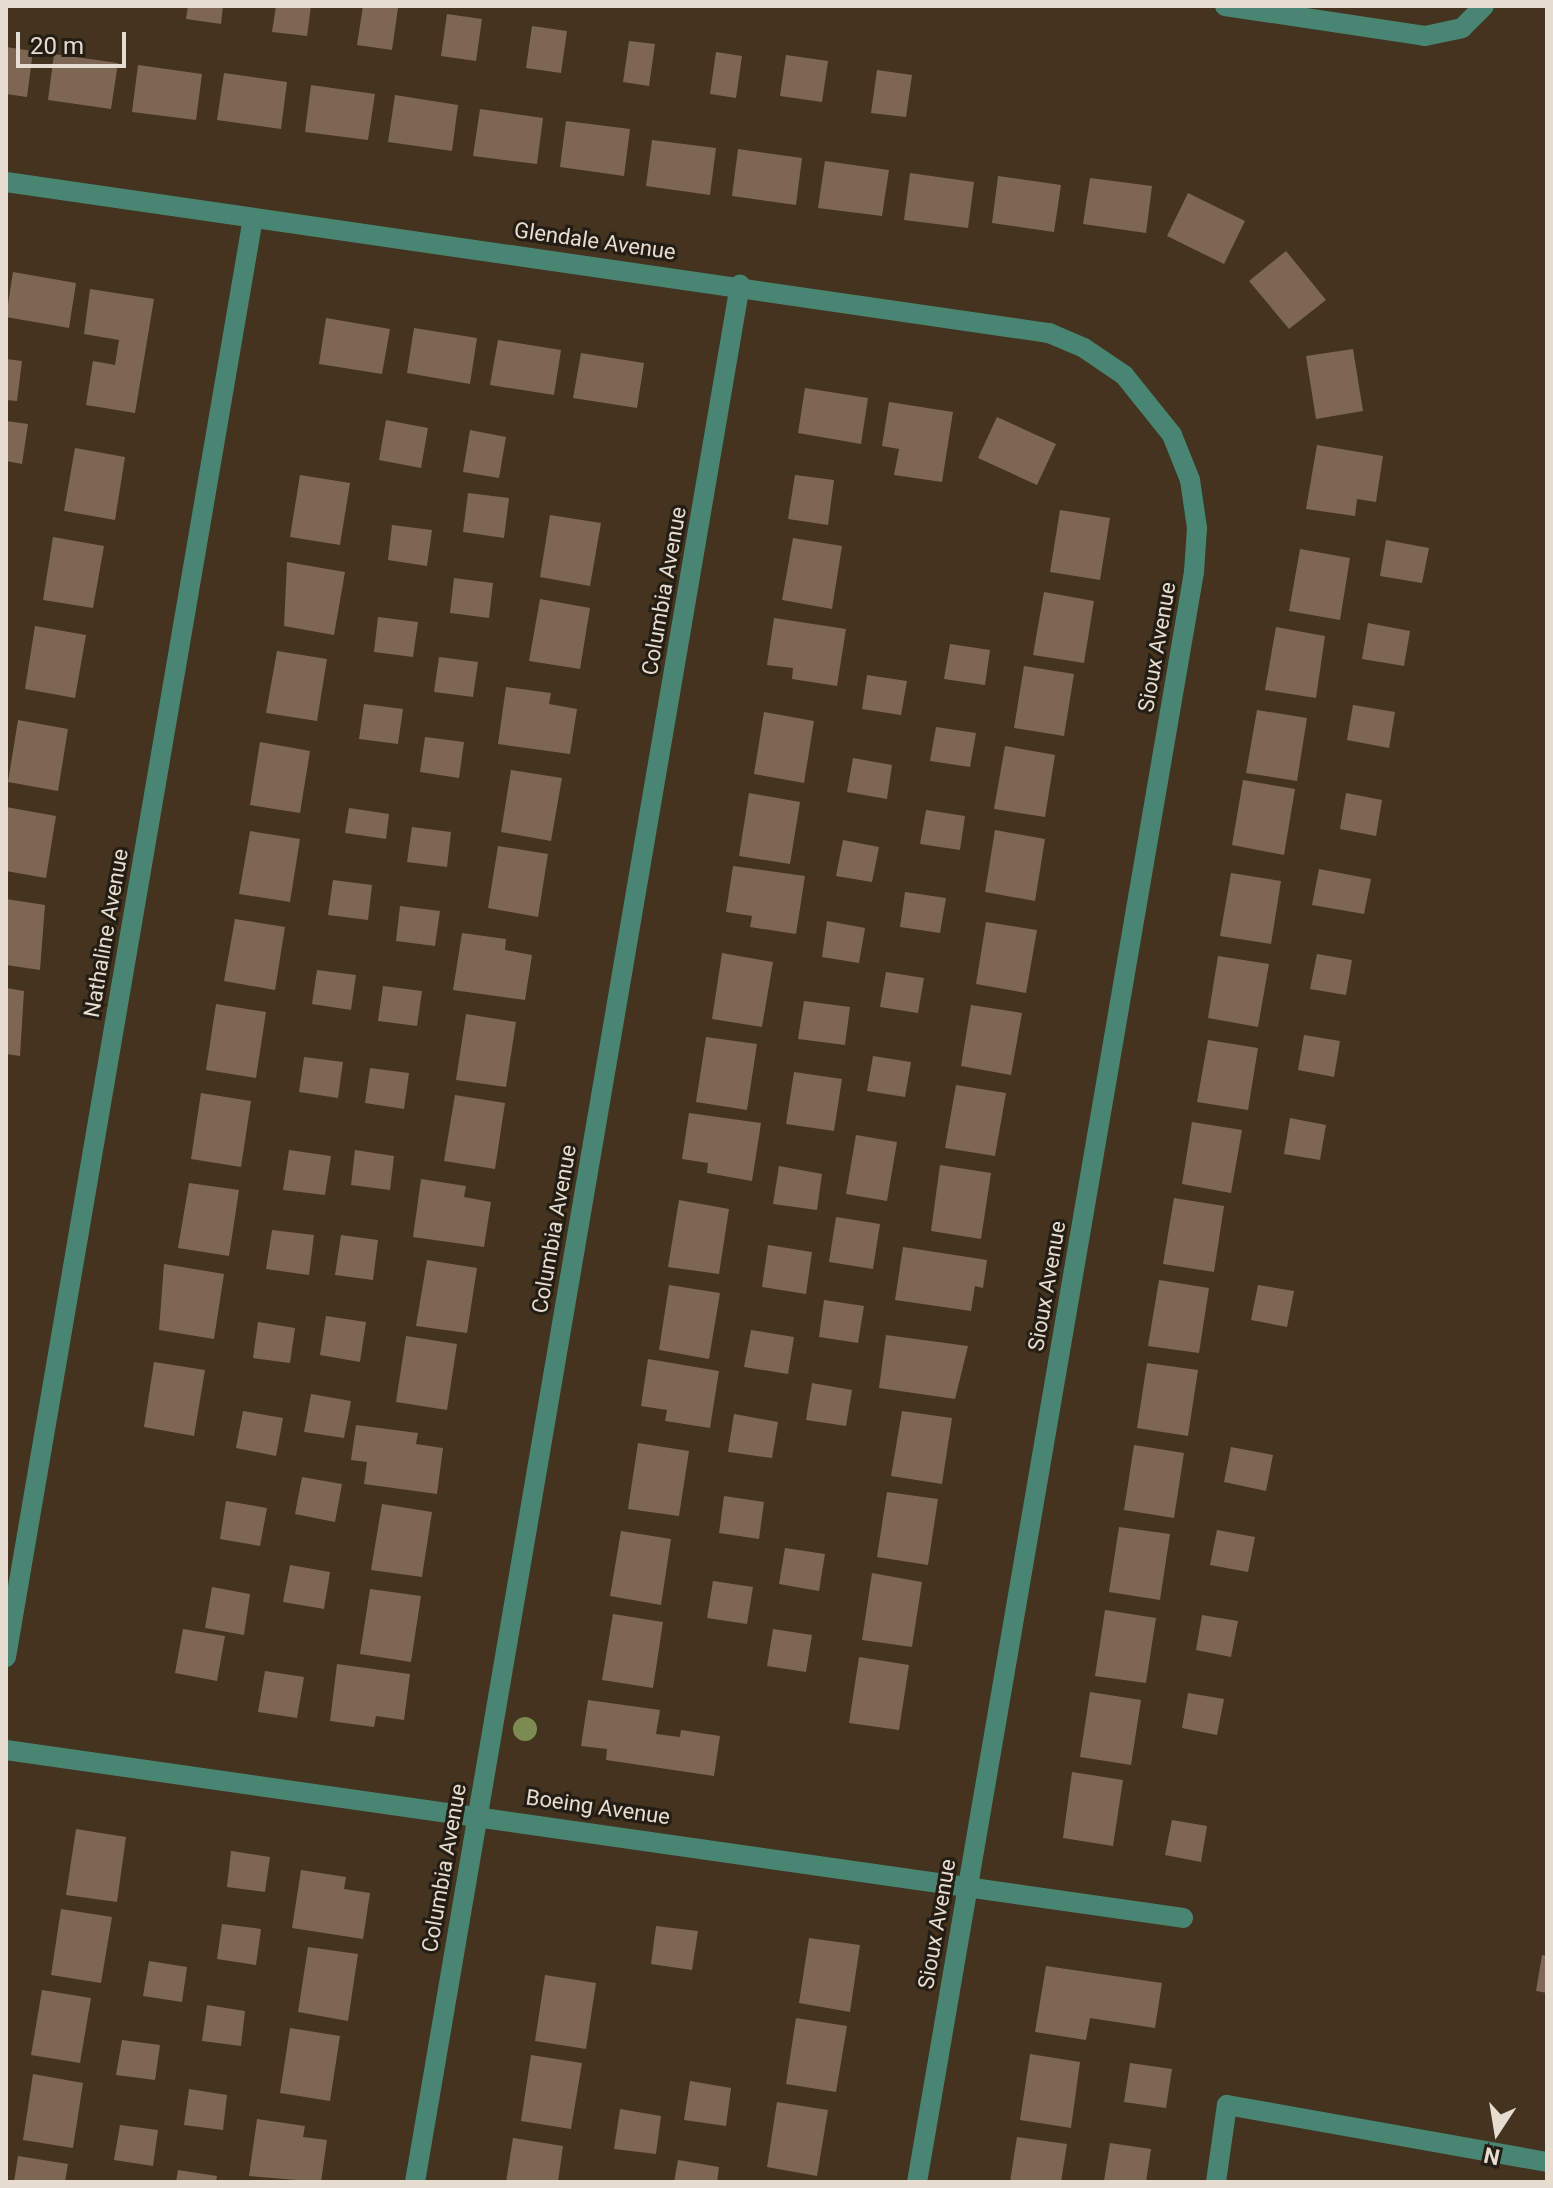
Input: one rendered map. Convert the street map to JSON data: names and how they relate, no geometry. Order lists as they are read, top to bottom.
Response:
{
  "streets": {
    "street": [
      "Glendale Avenue",
      "Columbia Avenue",
      "Sioux Avenue",
      "Nathaline Avenue",
      "Boeing Avenue"
    ]
  },
  "crossings": [
    ["Glendale Avenue", "Columbia Avenue"],
    ["Glendale Avenue", "Sioux Avenue"],
    ["Glendale Avenue", "Nathaline Avenue"],
    ["Columbia Avenue", "Boeing Avenue"],
    ["Sioux Avenue", "Boeing Avenue"]
  ],
  "scale_bar": "20 m",
  "north": "bottom"
}
